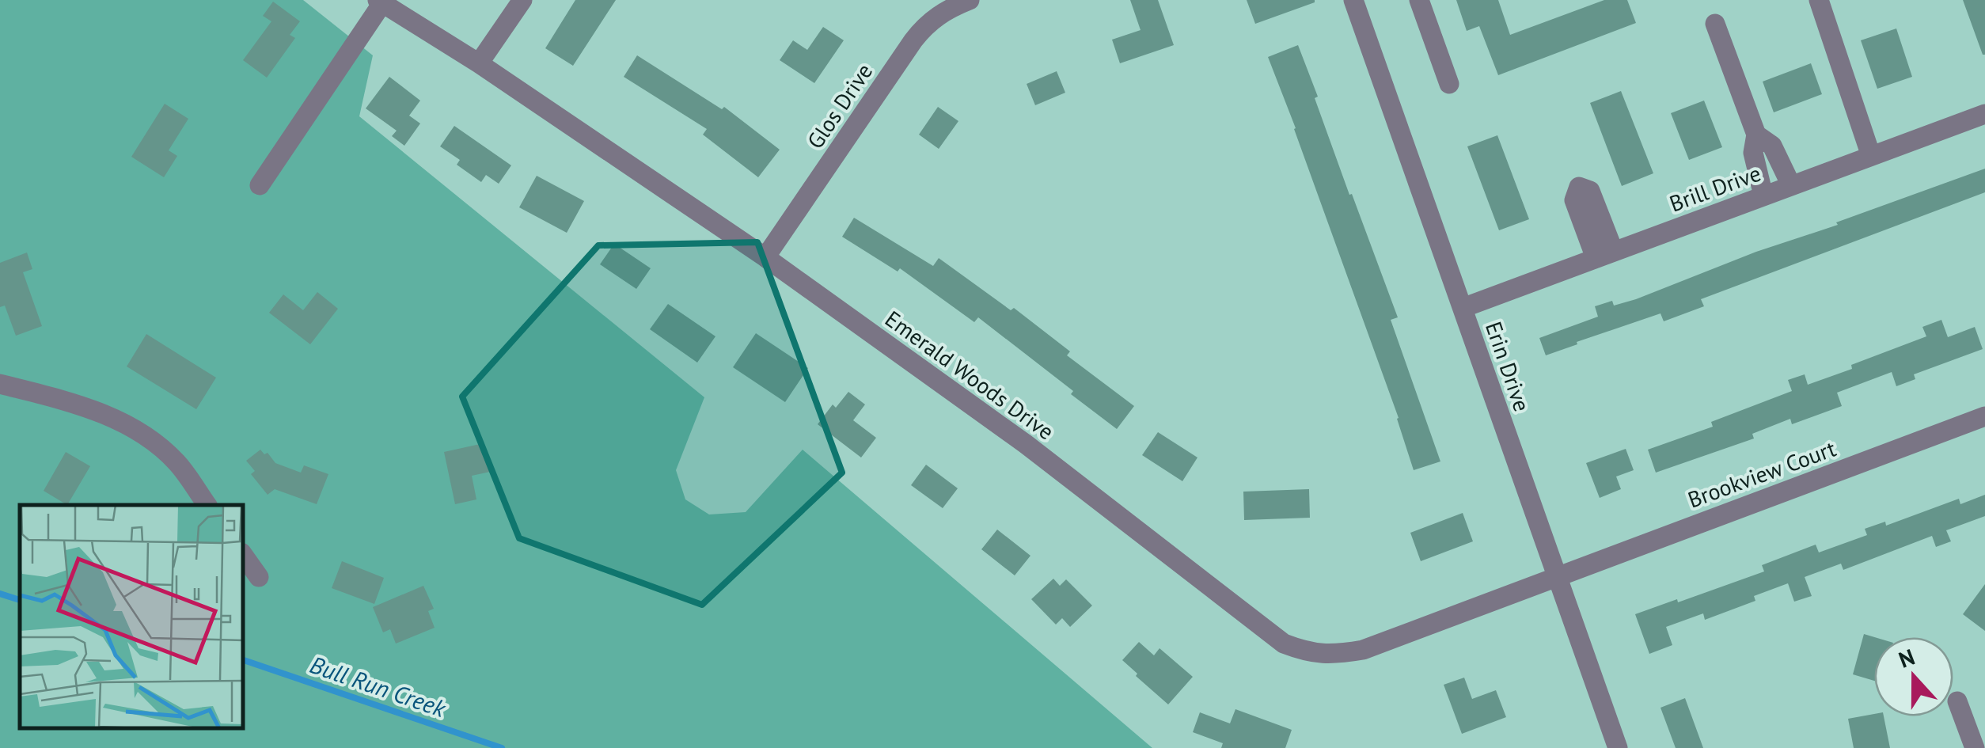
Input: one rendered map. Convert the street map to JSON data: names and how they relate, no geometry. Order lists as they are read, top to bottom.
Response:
{
  "streets": {
    "street": [
      "Glos Drive",
      "Brill Drive",
      "Erin Drive",
      "Emerald Woods Drive",
      "Brookview Court"
    ]
  },
  "crossings": [
    ["Glos Drive", "Emerald Woods Drive"],
    ["Brill Drive", "Erin Drive"],
    ["Erin Drive", "Emerald Woods Drive"],
    ["Erin Drive", "Brookview Court"],
    ["Emerald Woods Drive", "Brookview Court"]
  ],
  "water": ["Bull Run Creek"],
  "north": "top"
}
